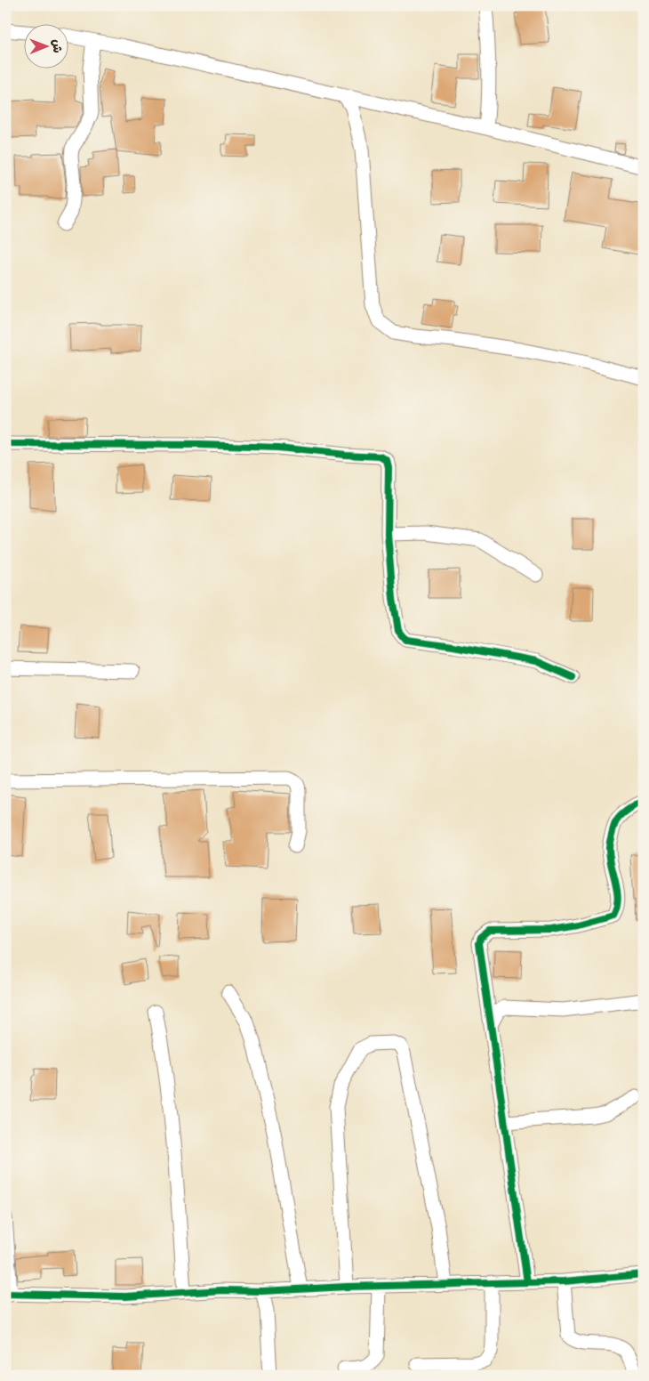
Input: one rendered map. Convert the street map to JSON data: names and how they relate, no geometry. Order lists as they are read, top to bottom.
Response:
{
  "north": "right"
}
